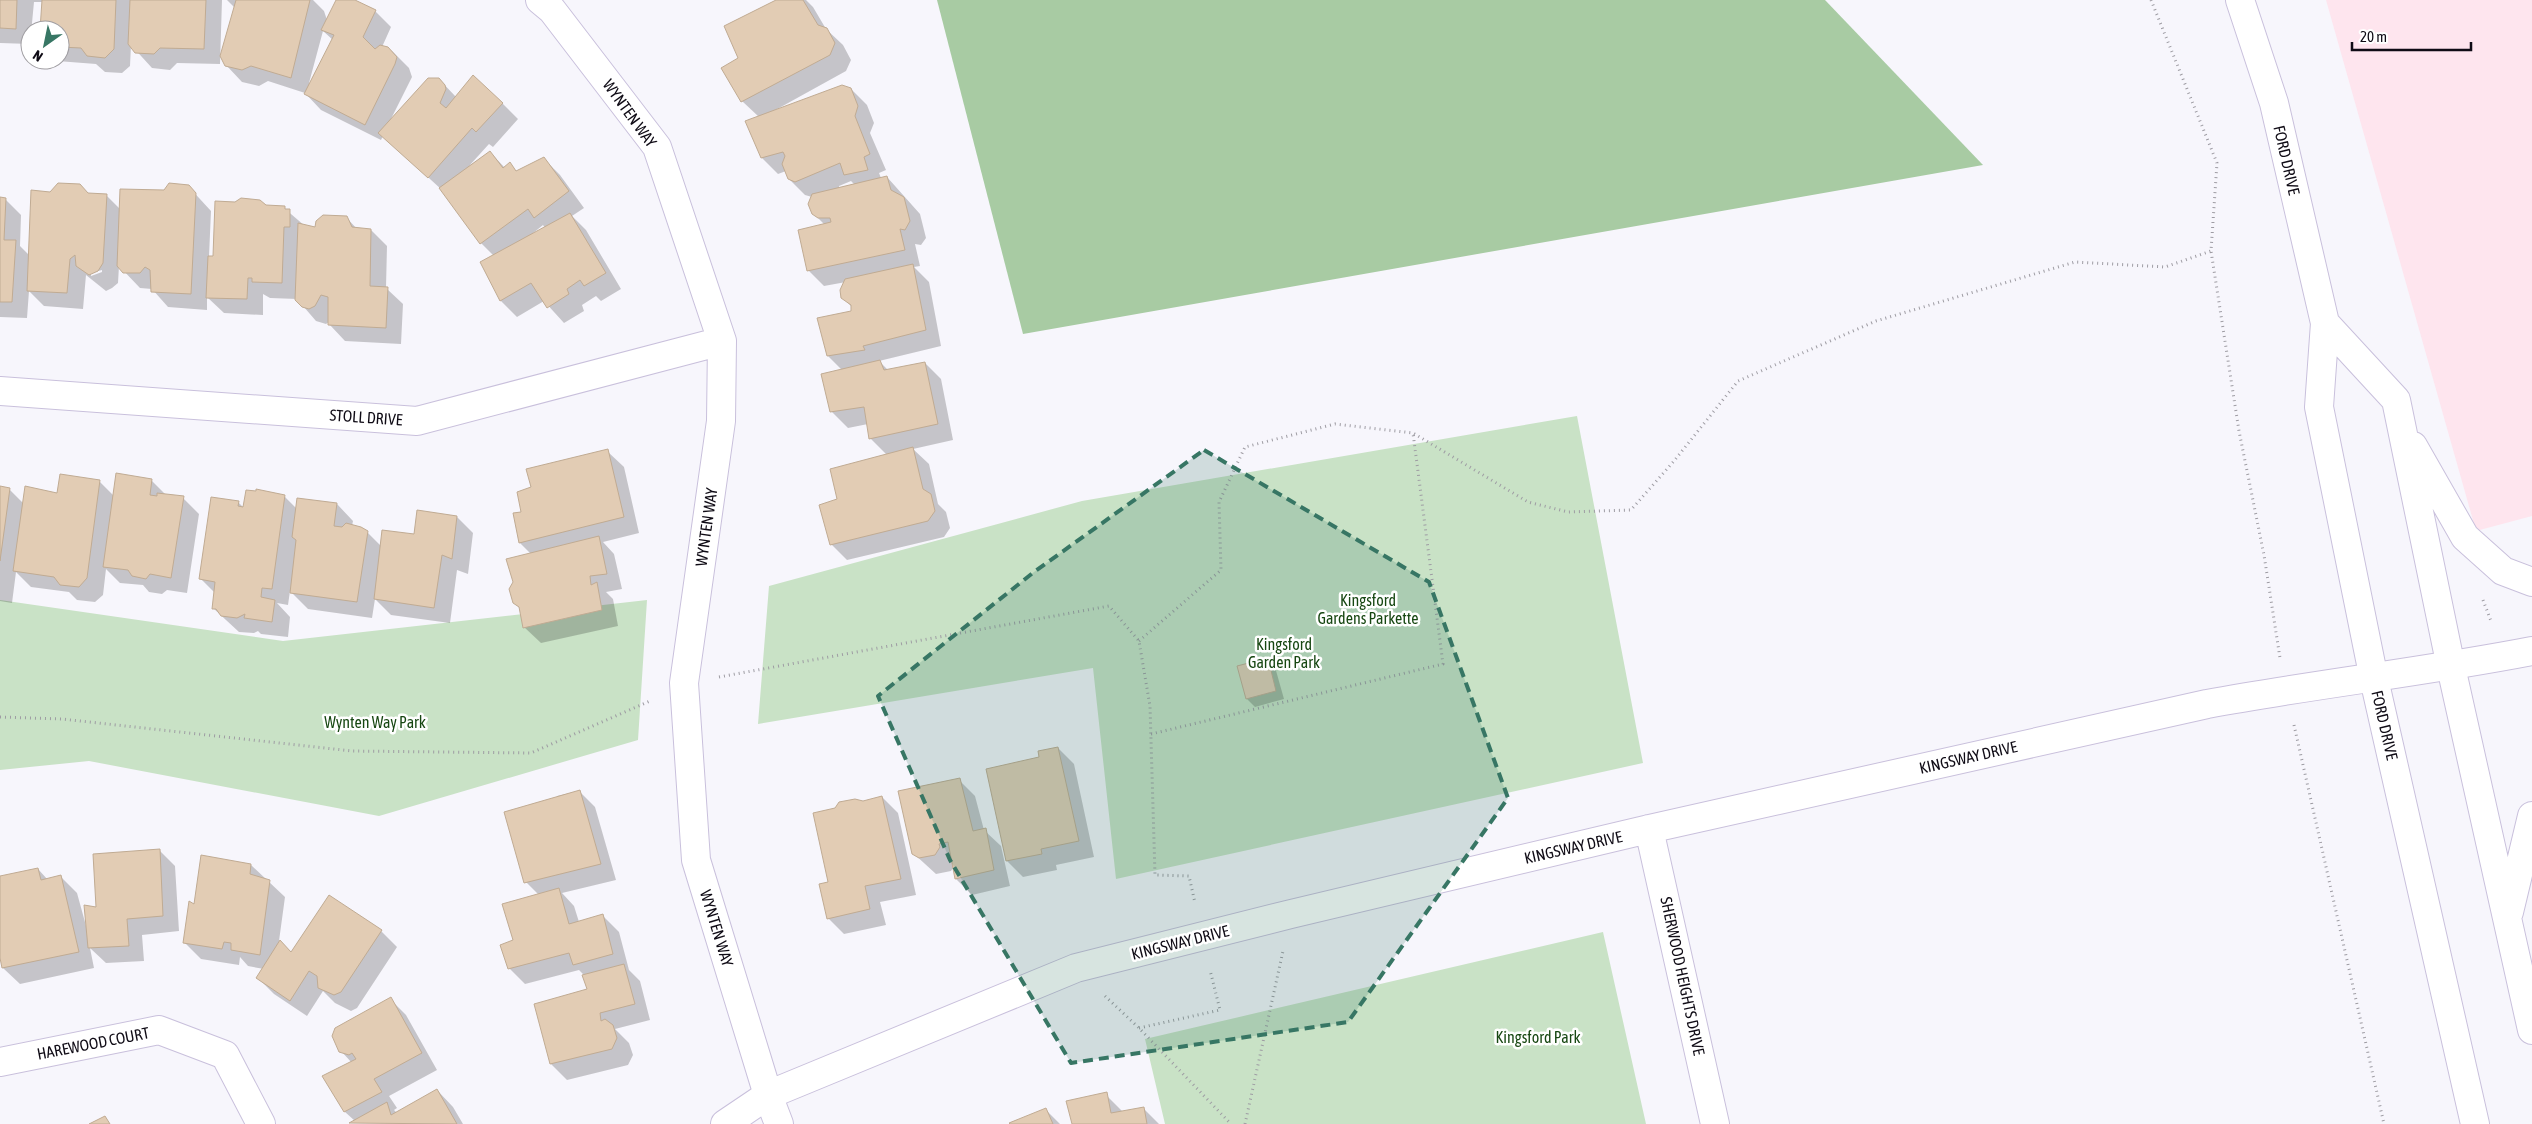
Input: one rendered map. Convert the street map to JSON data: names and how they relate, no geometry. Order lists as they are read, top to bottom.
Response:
{
  "streets": {
    "street": [
      "WYNTEN WAY",
      "FORD DRIVE",
      "STOLL DRIVE",
      "KINGSWAY DRIVE",
      "SHERWOOD HEIGHTS DRIVE",
      "HAREWOOD COURT"
    ]
  },
  "crossings": [
    ["WYNTEN WAY", "STOLL DRIVE"],
    ["WYNTEN WAY", "KINGSWAY DRIVE"],
    ["FORD DRIVE", "KINGSWAY DRIVE"],
    ["KINGSWAY DRIVE", "SHERWOOD HEIGHTS DRIVE"]
  ],
  "parks": [
    "Kingsford Gardens Parkette",
    "Kingsford Garden Park",
    "Wynten Way Park",
    "Kingsford Park"
  ],
  "scale_bar": "20 m",
  "north": "bottom left"
}
